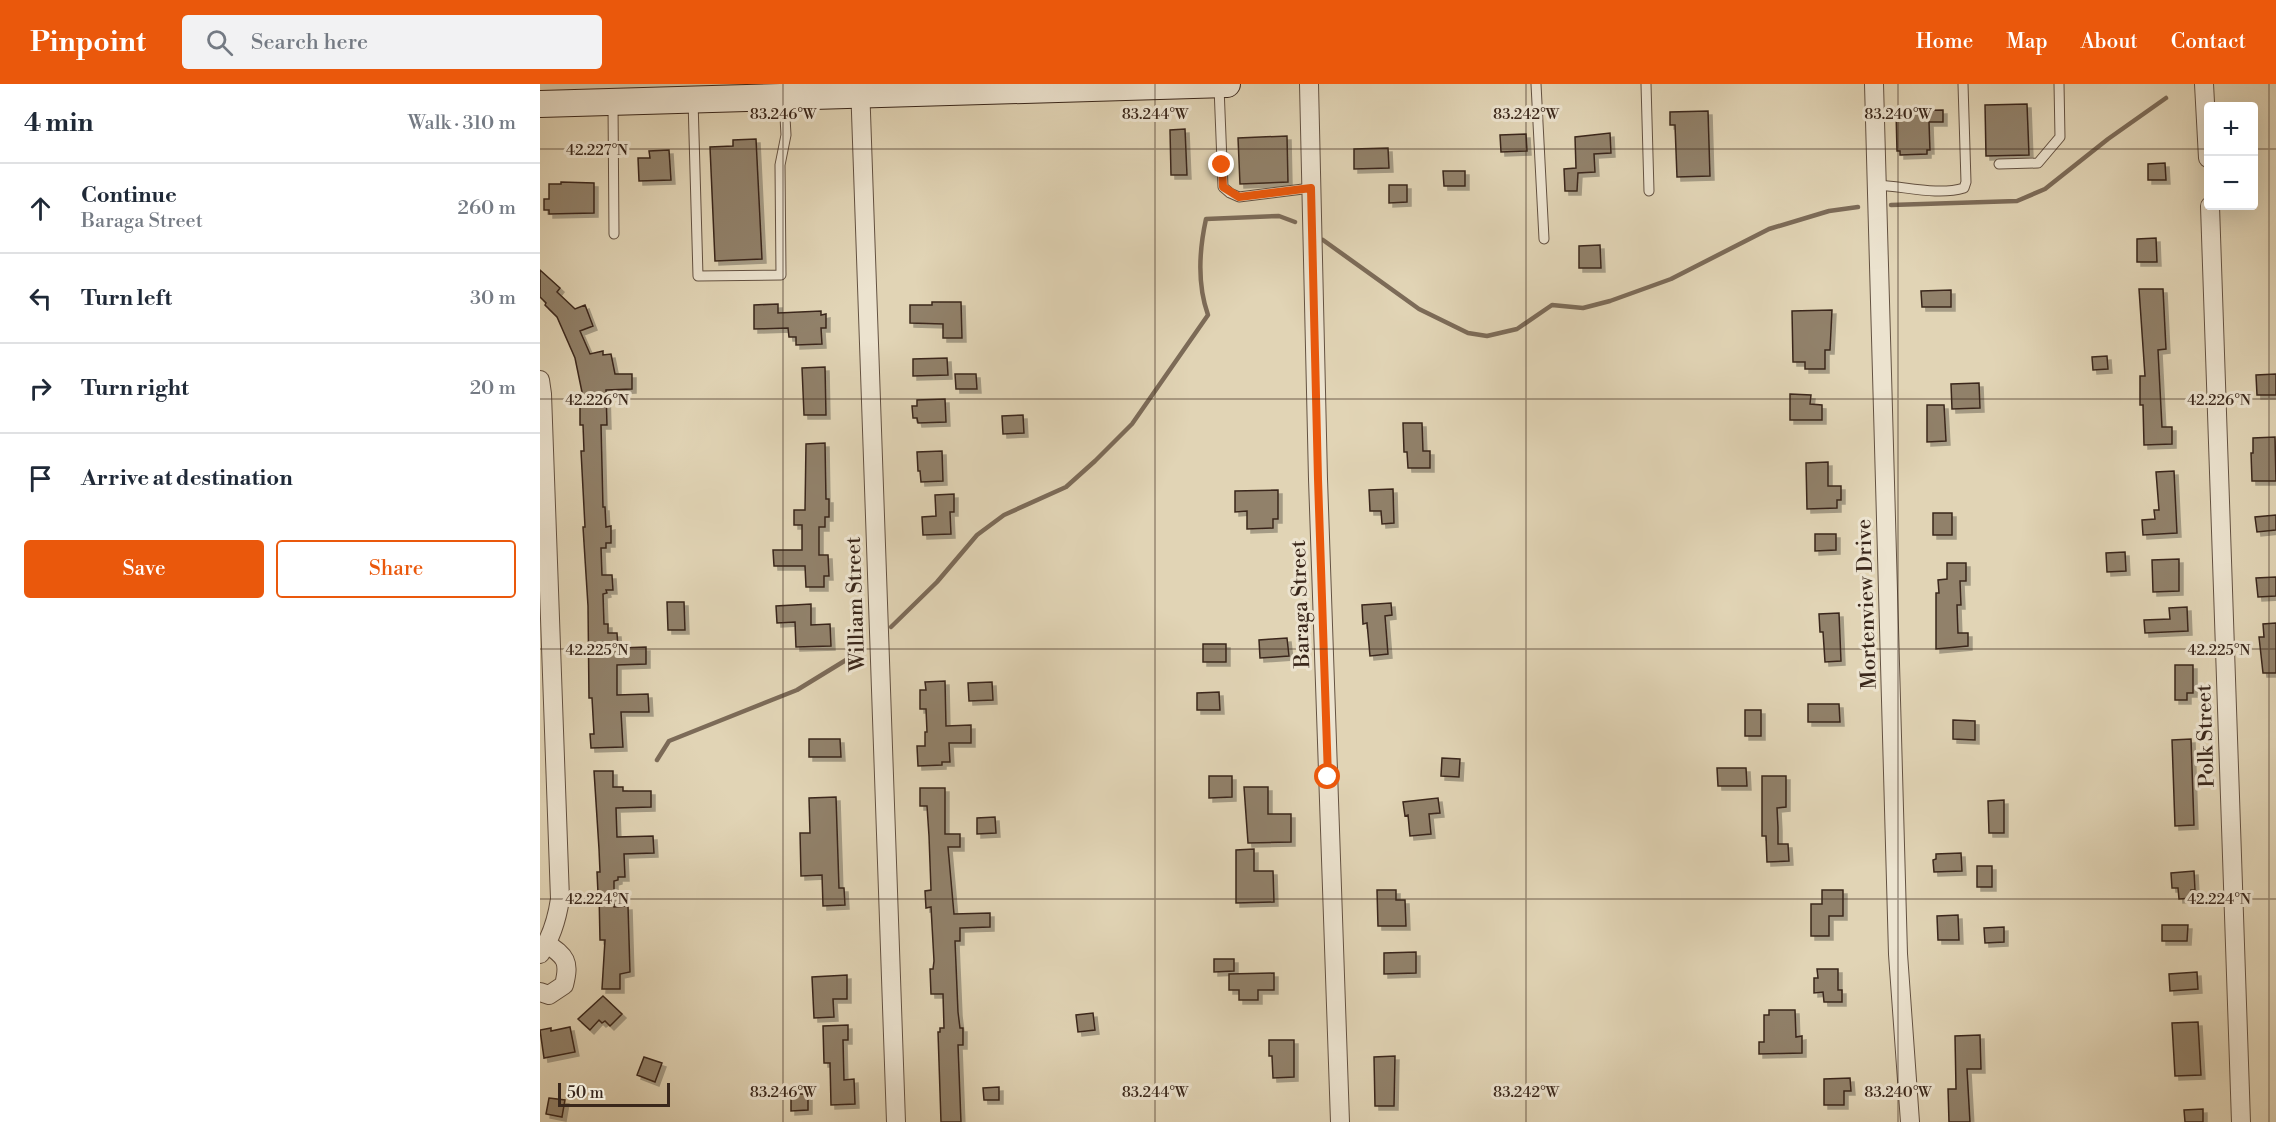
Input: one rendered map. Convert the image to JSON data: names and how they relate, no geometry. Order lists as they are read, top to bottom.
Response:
{
  "streets": {
    "street": [
      "William Street",
      "Baraga Street",
      "Mortenview Drive",
      "Polk Street"
    ]
  },
  "scale_bar": "50 m",
  "page": {
    "header": "Pinpoint",
    "search": "Search here",
    "nav": [
      "Home",
      "Map",
      "About",
      "Contact"
    ],
    "heading": ["4 min", "Walk · 310 m"],
    "map_buttons": ["+", "−"],
    "list": [
      ["Continue", "Baraga Street", "260 m"],
      ["Turn left", "30 m"],
      ["Turn right", "20 m"],
      "Arrive at destination"
    ],
    "buttons": ["Save", "Share"],
    "scale": "50 m"
  },
  "coordinates": [
    "83.246°W",
    "83.244°W",
    "83.242°W",
    "83.240°W",
    "42.227°N",
    "42.226°N",
    "42.225°N",
    "42.224°N"
  ]
}
